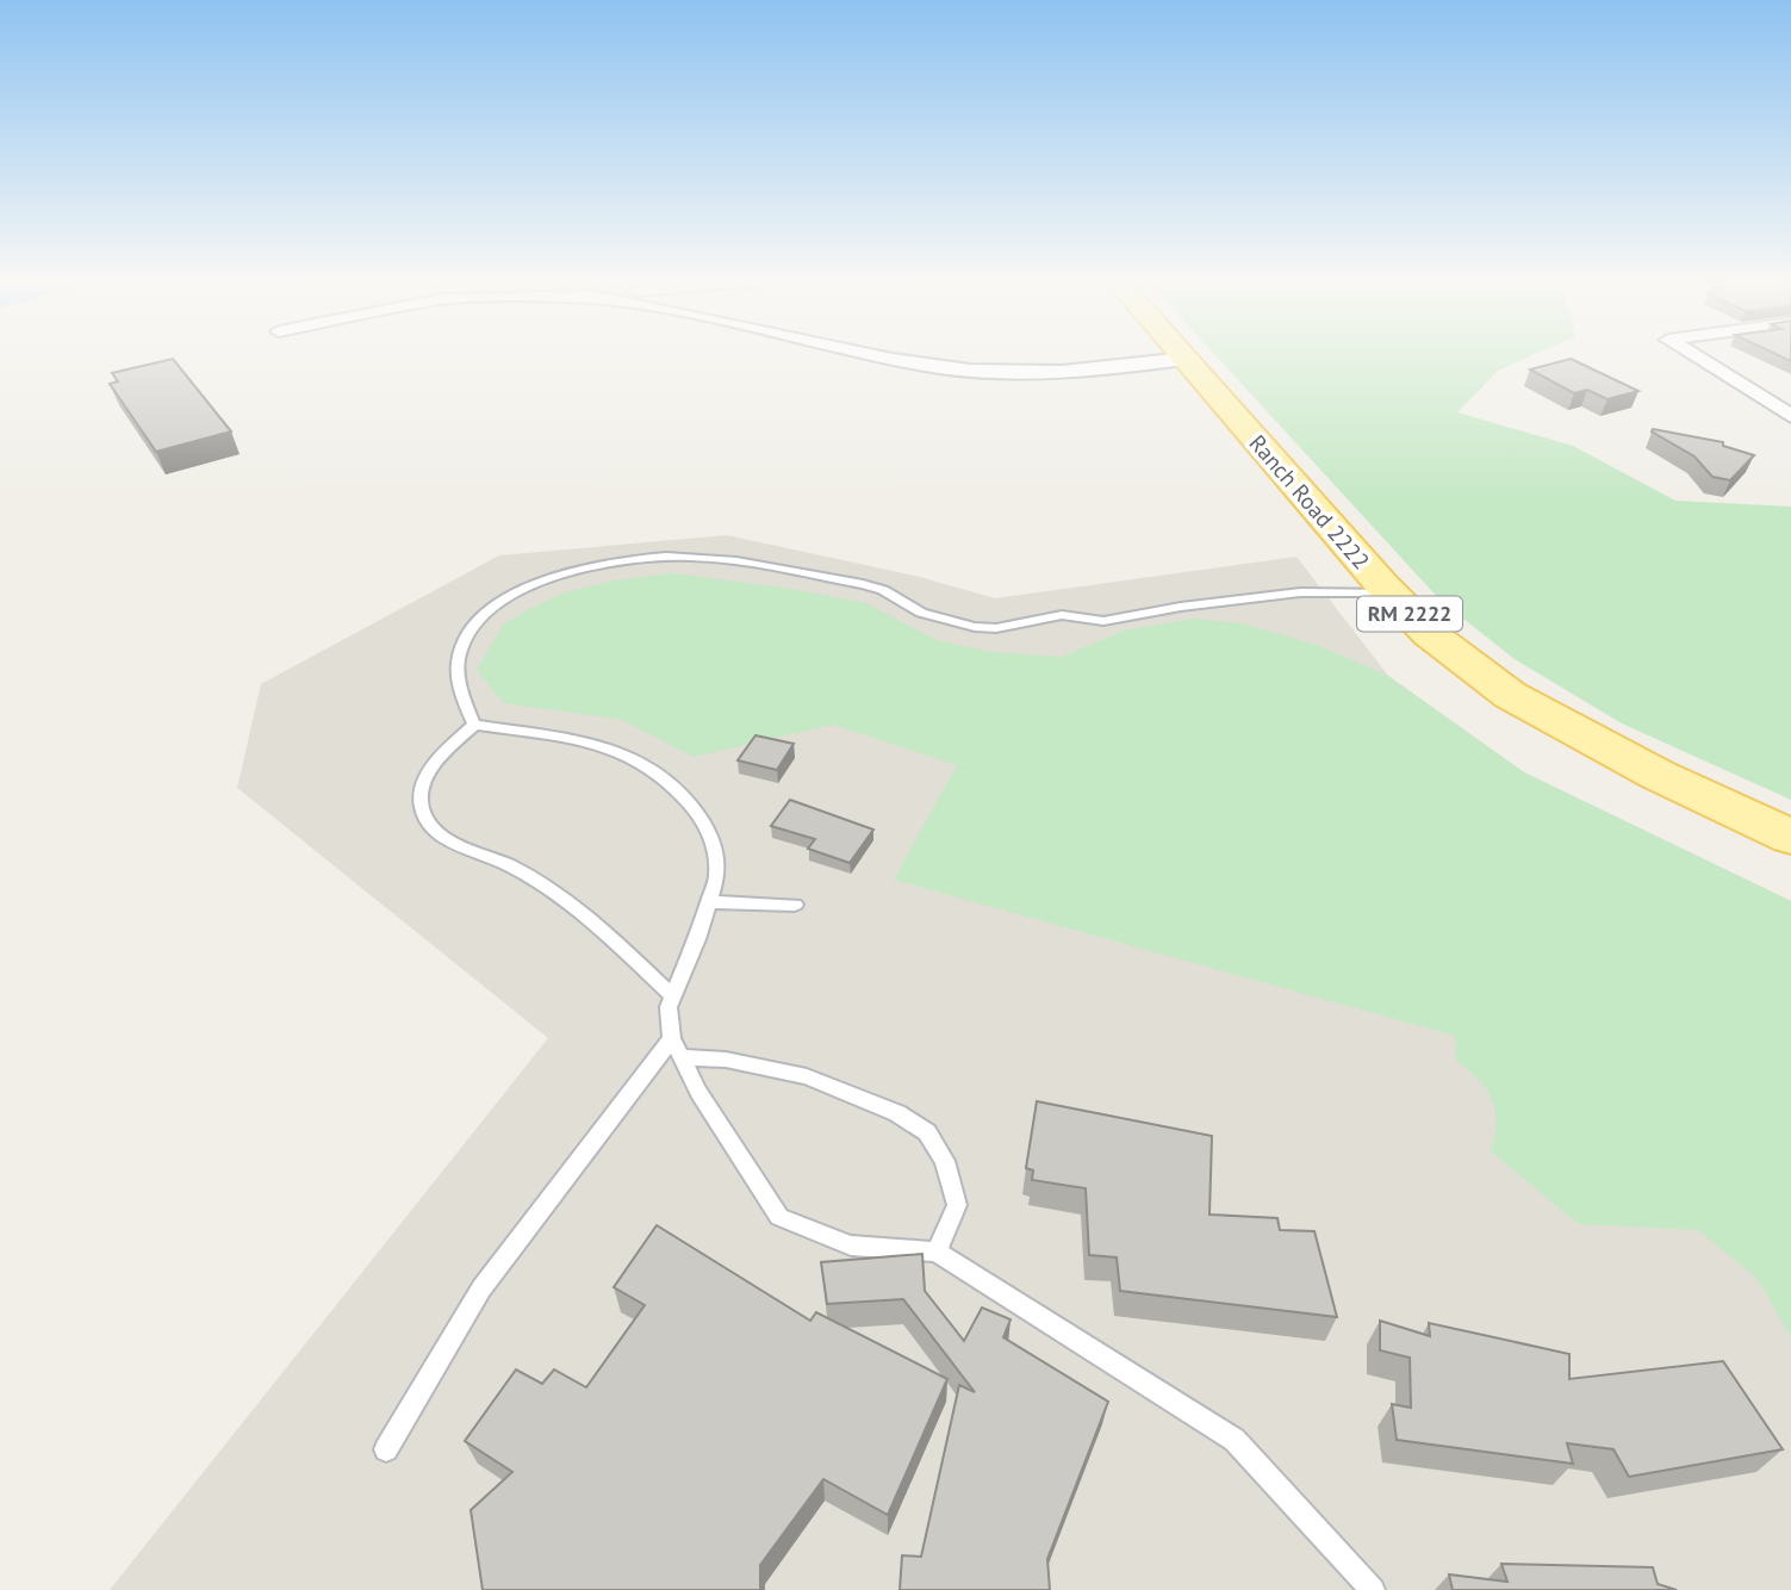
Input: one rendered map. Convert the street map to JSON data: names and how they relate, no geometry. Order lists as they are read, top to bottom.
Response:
{
  "streets": {
    "main road": ["Ranch Road 2222", "RM 2222"]
  }
}
